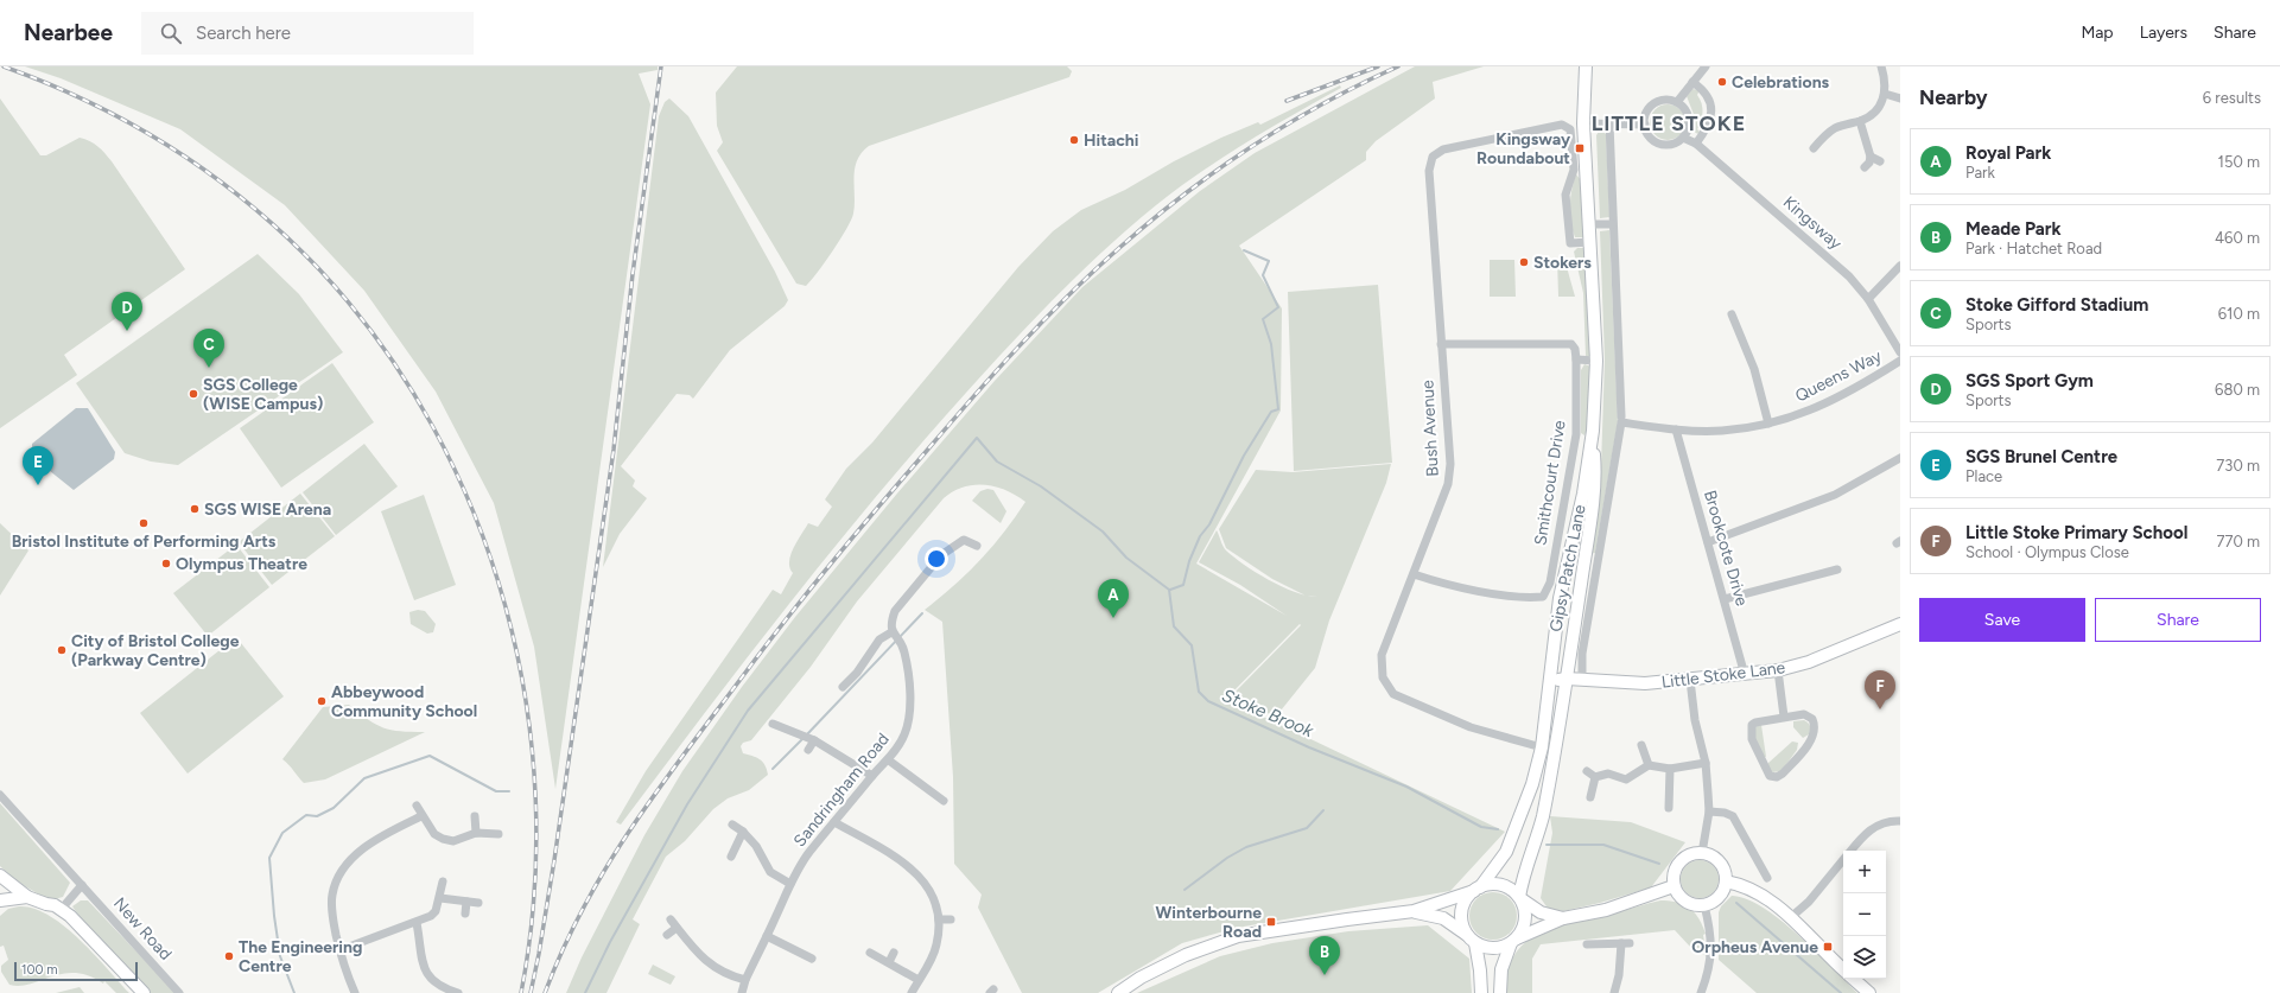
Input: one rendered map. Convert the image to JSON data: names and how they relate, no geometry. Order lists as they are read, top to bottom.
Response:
{
  "streets": {
    "main road": ["Gipsy Patch Lane", "Little Stoke Lane"],
    "street": [
      "Kingsway",
      "Queens Way",
      "Bush Avenue",
      "Smithcourt Drive",
      "Brookcote Drive",
      "Sandringham Road",
      "New Road"
    ]
  },
  "crossings": [
    ["Queens Way", "Brookcote Drive"],
    ["Bush Avenue", "Smithcourt Drive"],
    ["Bush Avenue", "Gipsy Patch Lane"],
    ["Brookcote Drive", "Little Stoke Lane"],
    ["Gipsy Patch Lane", "Little Stoke Lane"]
  ],
  "districts": ["LITTLE STOKE"],
  "water": ["Stoke Brook"],
  "places": {
    "other": [
      "Celebrations",
      "Hitachi",
      "Stokers",
      "SGS College (WISE Campus)",
      "SGS WISE Arena",
      "Bristol Institute of Performing Arts",
      "Olympus Theatre",
      "City of Bristol College (Parkway Centre)",
      "Abbeywood Community School",
      "The Engineering Centre"
    ],
    "transit": ["Kingsway Roundabout", "Winterbourne Road", "Orpheus Avenue"]
  },
  "scale_bar": "100 m",
  "page": {
    "header": "Nearbee",
    "search": "Search here",
    "nav": ["Map", "Layers", "Share"],
    "heading": ["Nearby", "6 results"],
    "list": [
      {
        "mark": "A",
        "name": "Royal Park",
        "note": "Park",
        "value": "150 m"
      },
      {
        "mark": "B",
        "name": "Meade Park",
        "note": "Park · Hatchet Road",
        "value": "460 m"
      },
      {
        "mark": "C",
        "name": "Stoke Gifford Stadium",
        "note": "Sports",
        "value": "610 m"
      },
      {
        "mark": "D",
        "name": "SGS Sport Gym",
        "note": "Sports",
        "value": "680 m"
      },
      {
        "mark": "E",
        "name": "SGS Brunel Centre",
        "note": "Place",
        "value": "730 m"
      },
      {
        "mark": "F",
        "name": "Little Stoke Primary School",
        "note": "School · Olympus Close",
        "value": "770 m"
      }
    ],
    "pins": [
      "D",
      "C",
      "E",
      "A",
      "F",
      "B"
    ],
    "buttons": ["Save", "Share"],
    "map_buttons": ["+", "−"],
    "scale": "100 m"
  }
}
